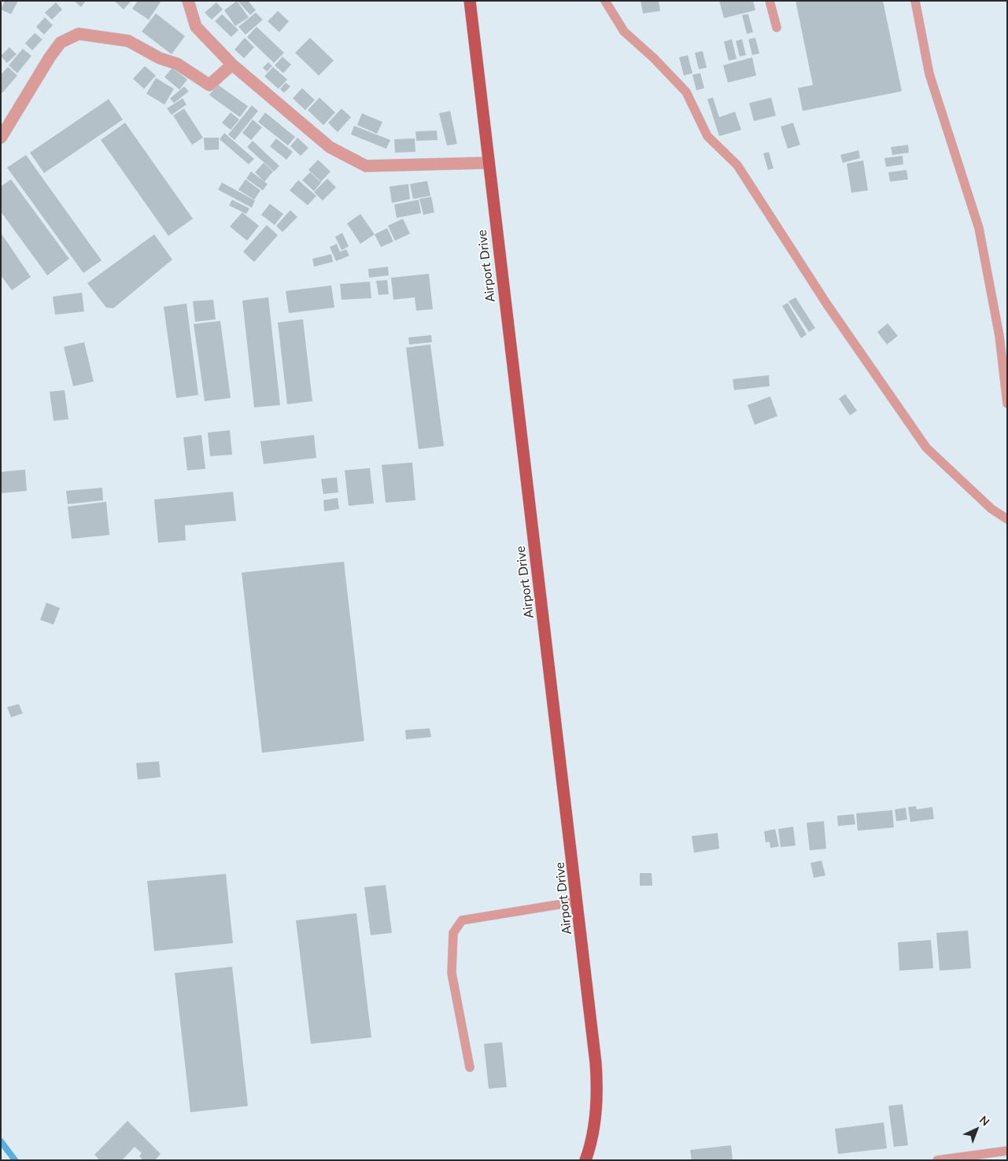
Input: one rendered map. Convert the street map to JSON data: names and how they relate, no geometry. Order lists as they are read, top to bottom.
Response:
{
  "streets": {
    "main road": ["Airport Drive"]
  },
  "north": "top right"
}
